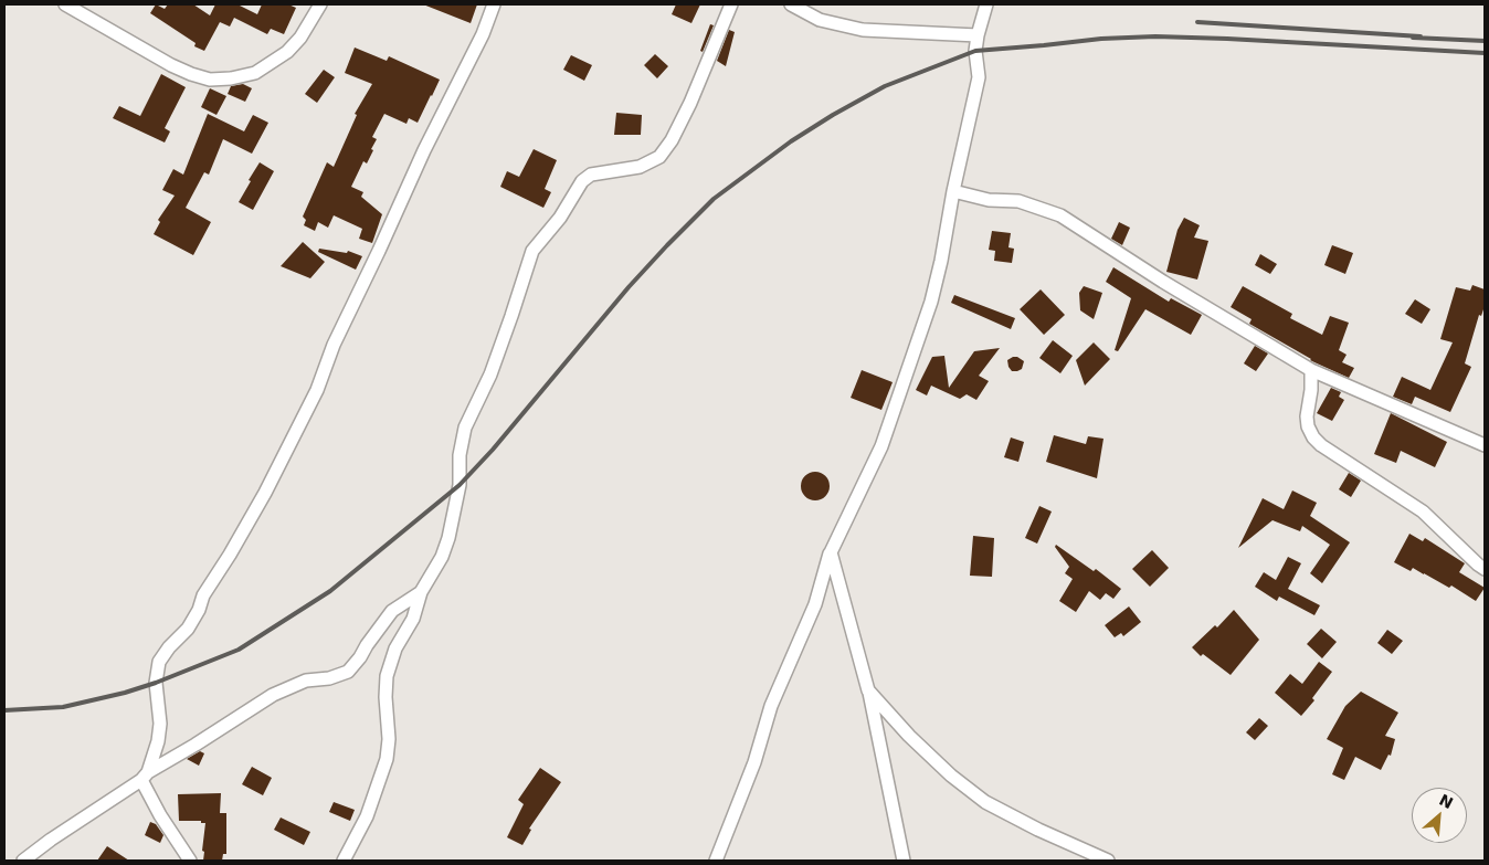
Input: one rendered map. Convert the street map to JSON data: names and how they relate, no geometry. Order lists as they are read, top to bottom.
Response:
{
  "north": "top right"
}
